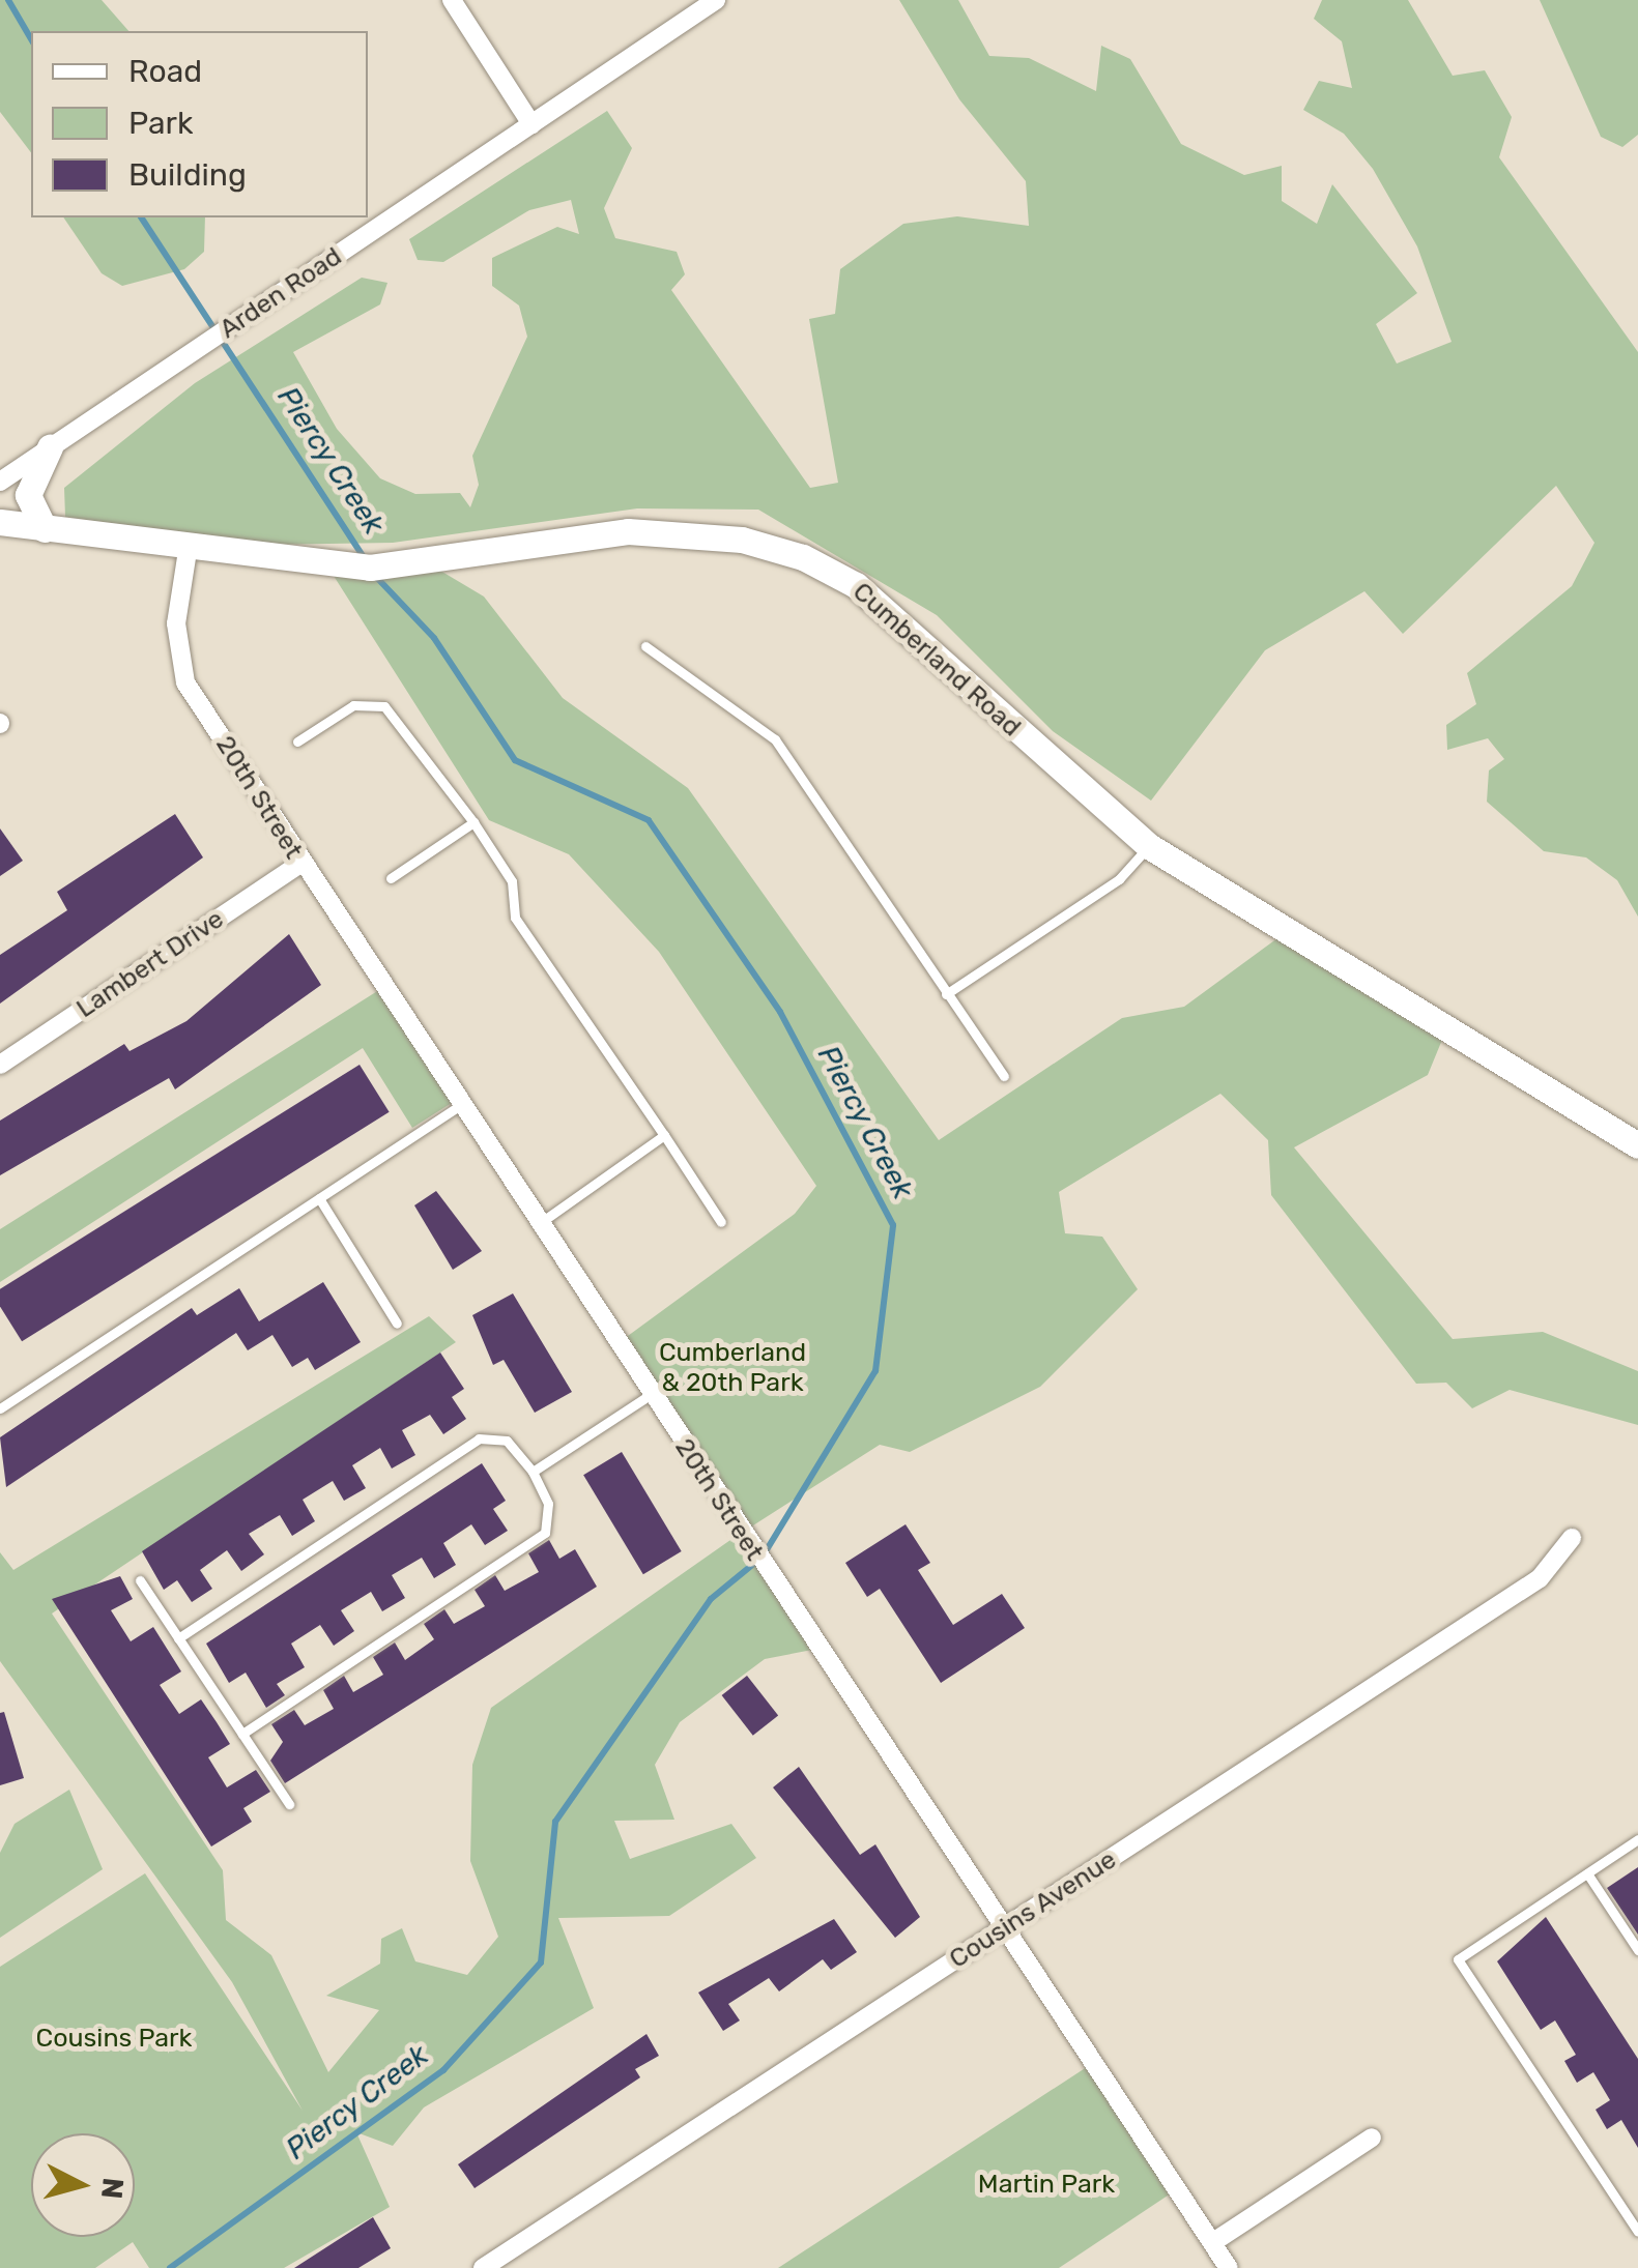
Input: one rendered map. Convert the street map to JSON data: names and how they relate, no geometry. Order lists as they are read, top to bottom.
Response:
{
  "streets": {
    "street": [
      "Arden Road",
      "Cumberland Road",
      "20th Street",
      "Lambert Drive",
      "Cousins Avenue"
    ]
  },
  "crossings": [
    ["Cumberland Road", "20th Street"],
    ["20th Street", "Lambert Drive"],
    ["20th Street", "Cousins Avenue"]
  ],
  "water": ["Piercy Creek"],
  "parks": ["Cumberland & 20th Park", "Cousins Park", "Martin Park"],
  "legend": ["Road", "Park", "Building"],
  "north": "right"
}
